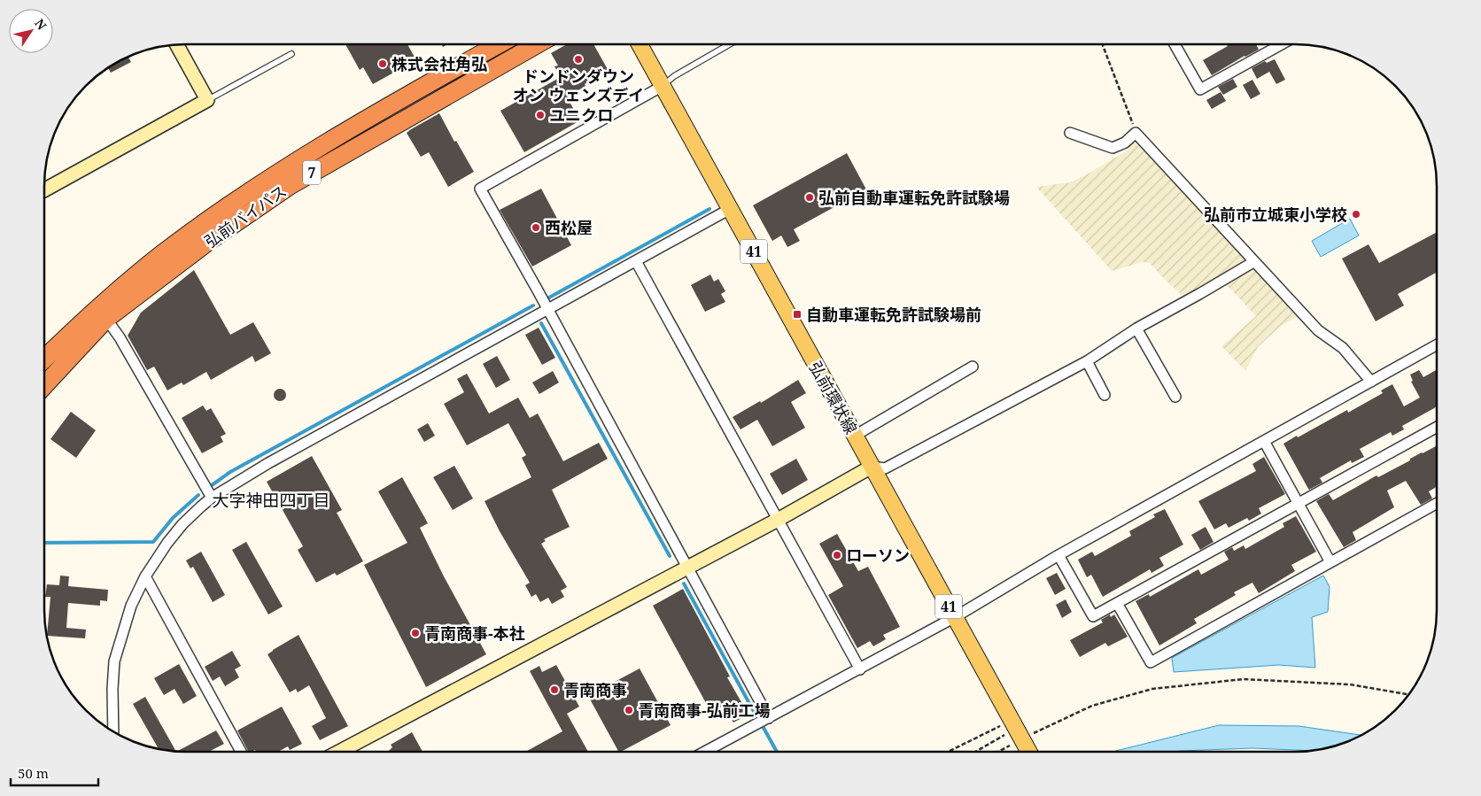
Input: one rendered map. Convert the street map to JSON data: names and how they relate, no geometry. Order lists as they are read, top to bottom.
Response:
{
  "streets": {
    "highway": ["7", "弘前バイパス"],
    "main road": ["41", "弘前環状線"]
  },
  "districts": ["大字神田四丁目"],
  "places": {
    "other": [
      "ドンドンダウン オン ウェンズデイ",
      "株式会社角弘",
      "ユニクロ",
      "弘前自動車運転免許試験場",
      "弘前市立城東小学校",
      "西松屋",
      "ローソン",
      "青南商事-本社",
      "青南商事",
      "青南商事-弘前工場"
    ],
    "transit": ["自動車運転免許試験場前"]
  },
  "scale_bar": "50 m",
  "north": "top right"
}
